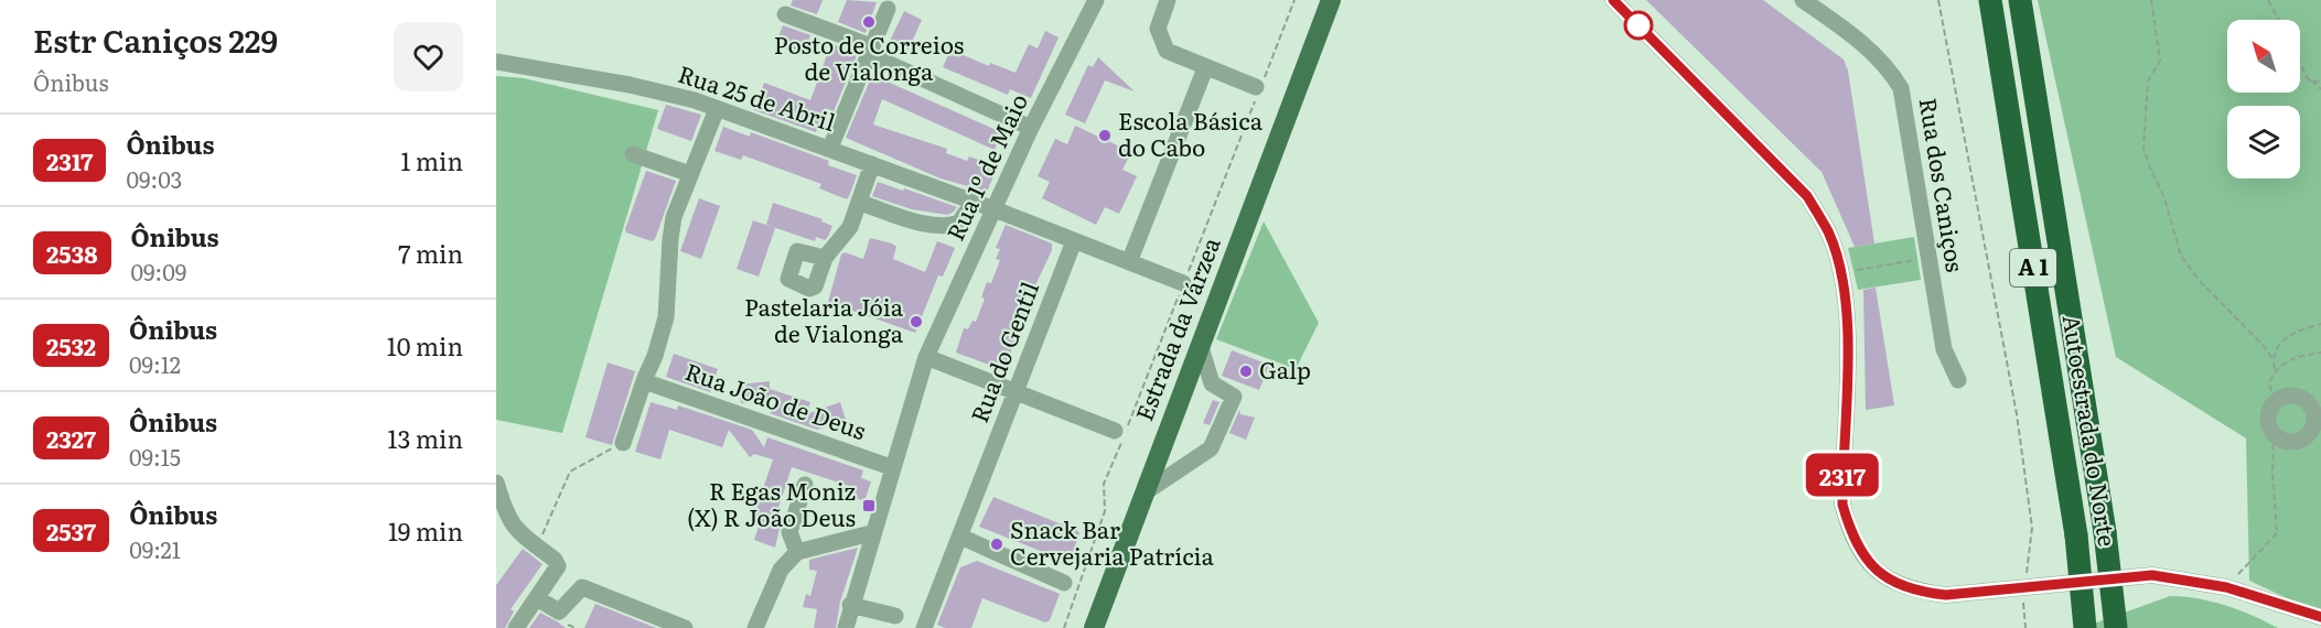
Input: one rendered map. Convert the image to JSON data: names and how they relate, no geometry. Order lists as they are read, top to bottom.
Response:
{
  "streets": {
    "highway": ["A 1", "Autoestrada do Norte"],
    "main road": ["Estrada da Várzea"],
    "street": [
      "Rua 25 de Abril",
      "Rua 1º de Maio",
      "Rua dos Caniços",
      "Rua do Gentil",
      "Rua João de Deus"
    ]
  },
  "crossings": [
    ["Rua 25 de Abril", "Rua 1º de Maio"],
    ["Rua 25 de Abril", "Rua do Gentil"],
    ["Rua 1º de Maio", "Rua João de Deus"]
  ],
  "places": {
    "other": [
      "Posto de Correios de Vialonga",
      "Escola Básica do Cabo",
      "Pastelaria Jóia de Vialonga",
      "Galp",
      "Snack Bar Cervejaria Patrícia"
    ],
    "transit": ["R Egas Moniz (X) R João Deus"]
  },
  "lines": ["bus line 2317"],
  "north": "top left",
  "page": {
    "heading": ["Estr Caniços 229", "Ônibus"],
    "on_map": "2317",
    "list": [
      {
        "mark": "2317",
        "name": "Ônibus",
        "note": "09:03",
        "value": "1 min"
      },
      {
        "mark": "2538",
        "name": "Ônibus",
        "note": "09:09",
        "value": "7 min"
      },
      {
        "mark": "2532",
        "name": "Ônibus",
        "note": "09:12",
        "value": "10 min"
      },
      {
        "mark": "2327",
        "name": "Ônibus",
        "note": "09:15",
        "value": "13 min"
      },
      {
        "mark": "2537",
        "name": "Ônibus",
        "note": "09:21",
        "value": "19 min"
      }
    ]
  }
}
